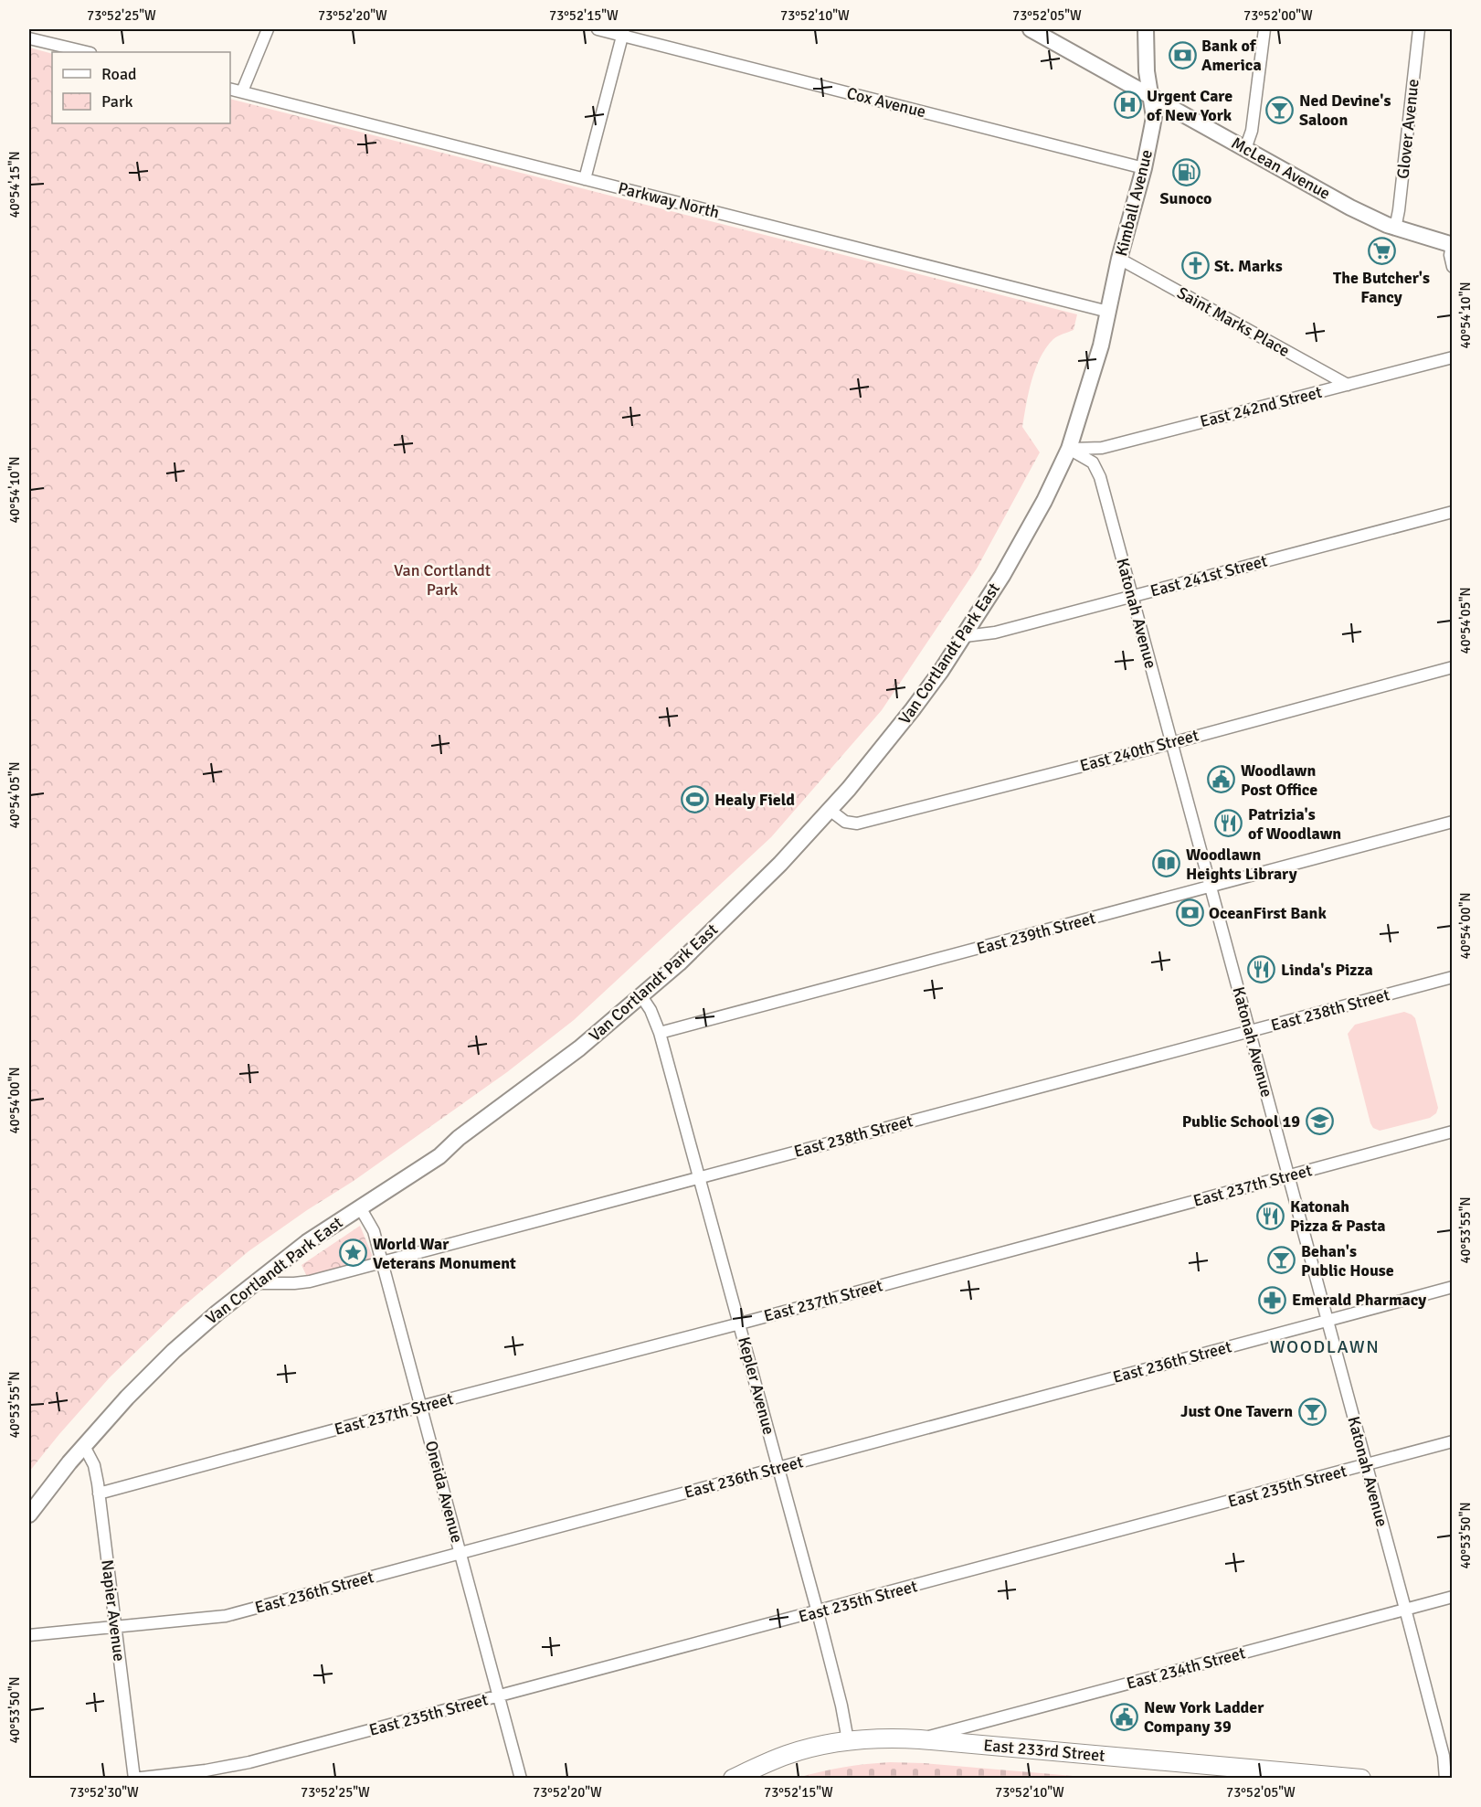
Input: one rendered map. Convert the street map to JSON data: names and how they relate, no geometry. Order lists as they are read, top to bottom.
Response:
{
  "streets": {
    "main road": ["East 233rd Street"],
    "street": [
      "Cox Avenue",
      "Glover Avenue",
      "McLean Avenue",
      "Parkway North",
      "Kimball Avenue",
      "Saint Marks Place",
      "East 242nd Street",
      "East 241st Street",
      "Katonah Avenue",
      "Van Cortlandt Park East",
      "East 240th Street",
      "East 239th Street",
      "East 238th Street",
      "East 237th Street",
      "East 236th Street",
      "Kepler Avenue",
      "East 235th Street",
      "Oneida Avenue",
      "Napier Avenue",
      "East 234th Street"
    ]
  },
  "crossings": [
    ["Cox Avenue", "Kimball Avenue"],
    ["Glover Avenue", "McLean Avenue"],
    ["McLean Avenue", "Kimball Avenue"],
    ["Parkway North", "Kimball Avenue"],
    ["Parkway North", "Van Cortlandt Park East"],
    ["Kimball Avenue", "Saint Marks Place"],
    ["Kimball Avenue", "Van Cortlandt Park East"],
    ["Saint Marks Place", "East 242nd Street"],
    ["East 242nd Street", "Katonah Avenue"],
    ["East 242nd Street", "Van Cortlandt Park East"],
    ["East 241st Street", "Katonah Avenue"],
    ["East 241st Street", "Van Cortlandt Park East"],
    ["Katonah Avenue", "Van Cortlandt Park East"],
    ["Katonah Avenue", "East 240th Street"],
    ["Katonah Avenue", "East 239th Street"],
    ["Katonah Avenue", "East 238th Street"],
    ["Katonah Avenue", "East 237th Street"],
    ["Katonah Avenue", "East 236th Street"],
    ["Katonah Avenue", "East 235th Street"],
    ["Katonah Avenue", "East 234th Street"],
    ["Van Cortlandt Park East", "East 240th Street"],
    ["Van Cortlandt Park East", "East 238th Street"],
    ["Van Cortlandt Park East", "Oneida Avenue"],
    ["Van Cortlandt Park East", "Napier Avenue"],
    ["East 239th Street", "Kepler Avenue"],
    ["East 238th Street", "Kepler Avenue"],
    ["East 238th Street", "Oneida Avenue"],
    ["East 237th Street", "Kepler Avenue"],
    ["East 237th Street", "Oneida Avenue"],
    ["East 237th Street", "Napier Avenue"],
    ["East 236th Street", "Kepler Avenue"],
    ["East 236th Street", "Oneida Avenue"],
    ["East 236th Street", "Napier Avenue"],
    ["Kepler Avenue", "East 235th Street"],
    ["Kepler Avenue", "East 233rd Street"],
    ["East 235th Street", "Oneida Avenue"],
    ["East 235th Street", "Napier Avenue"],
    ["East 234th Street", "East 233rd Street"]
  ],
  "districts": ["WOODLAWN"],
  "parks": ["Van Cortlandt Park"],
  "places": {
    "bank": ["Bank of America", "OceanFirst Bank"],
    "hospital": ["Urgent Care of New York"],
    "bar": ["Ned Devine's Saloon", "Behan's Public House", "Just One Tavern"],
    "fuel station": ["Sunoco"],
    "supermarket": ["The Butcher's Fancy"],
    "church": ["St. Marks"],
    "public building": ["Woodlawn Post Office", "New York Ladder Company 39"],
    "sports": ["Healy Field"],
    "restaurant": ["Patrizia's of Woodlawn", "Linda's Pizza", "Katonah Pizza & Pasta"],
    "library": ["Woodlawn Heights Library"],
    "school or university": ["Public School 19"],
    "place": ["World War Veterans Monument"],
    "pharmacy": ["Emerald Pharmacy"]
  },
  "legend": ["Road", "Park"],
  "coordinates": [
    "73°52'25\"W",
    "73°52'20\"W",
    "73°52'15\"W",
    "73°52'10\"W",
    "73°52'05\"W",
    "73°52'00\"W",
    "40°54'15\"N",
    "40°54'10\"N",
    "40°54'05\"N",
    "40°54'00\"N",
    "40°53'55\"N",
    "40°53'50\"N",
    "73°52'30\"W"
  ]
}
